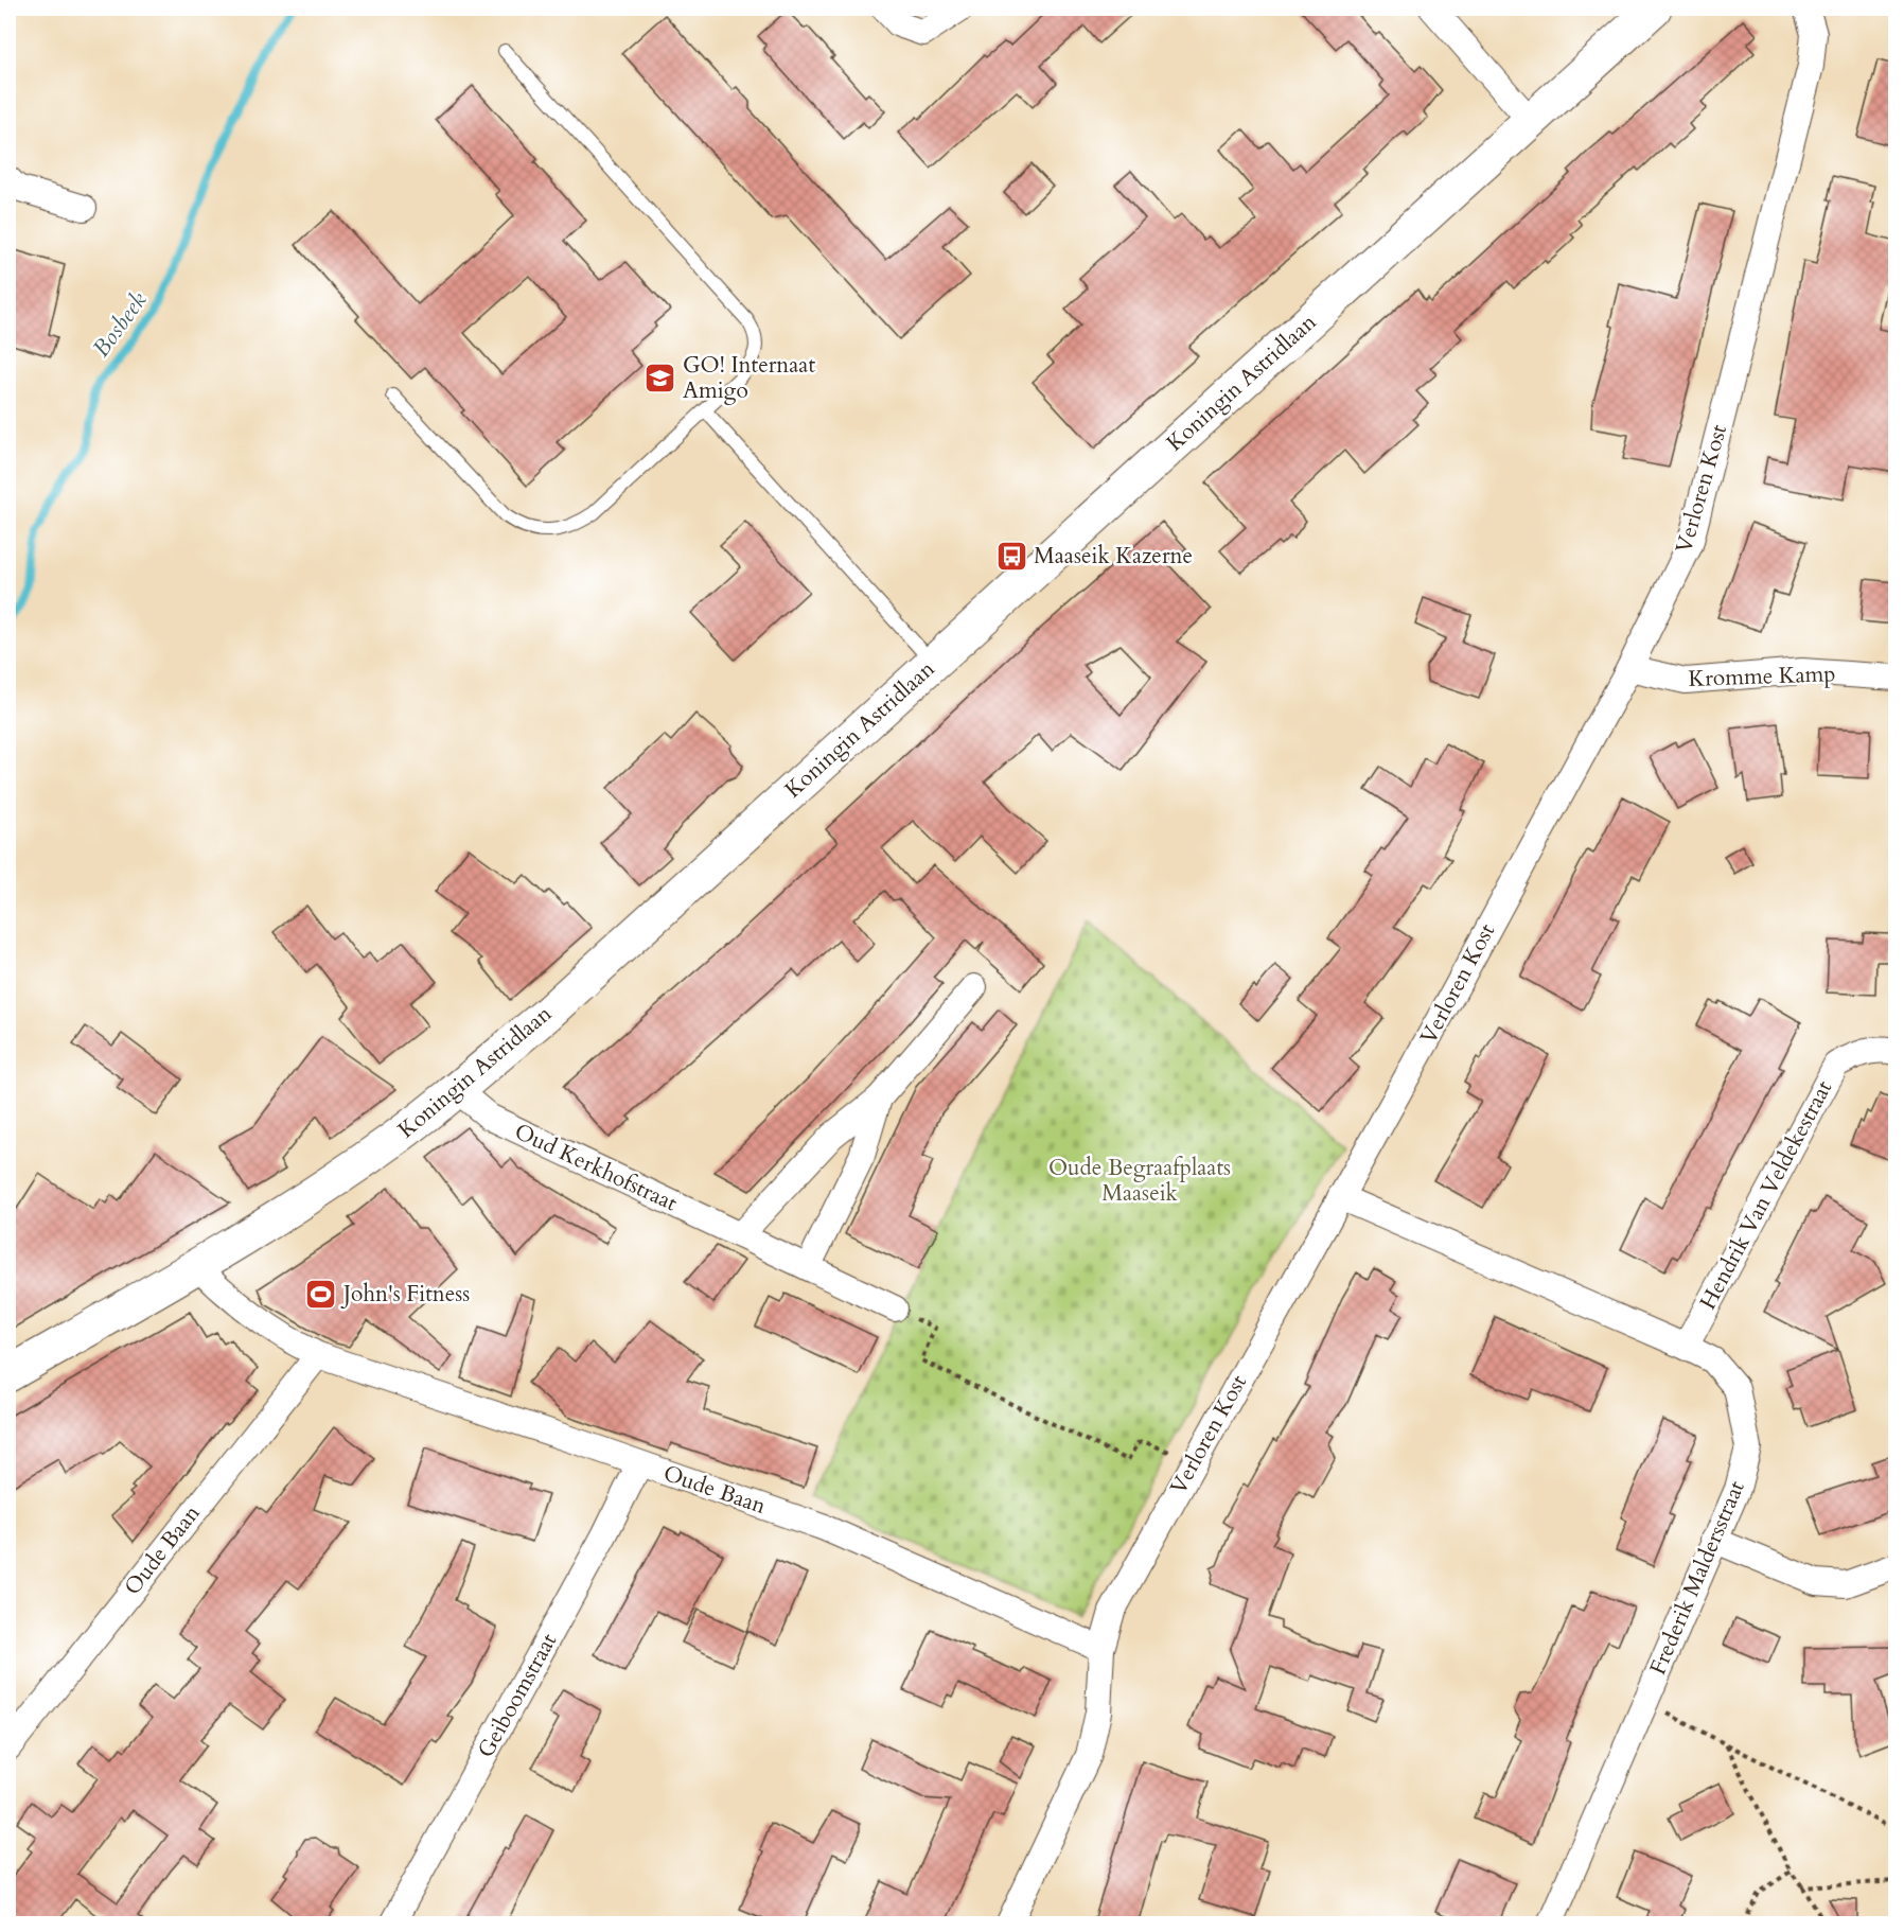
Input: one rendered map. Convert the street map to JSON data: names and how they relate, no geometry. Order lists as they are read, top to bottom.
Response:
{
  "streets": {
    "main road": ["Koningin Astridlaan"],
    "street": [
      "Verloren Kost",
      "Kromme Kamp",
      "Oud Kerkhofstraat",
      "Hendrik Van Veldekestraat",
      "Oude Baan",
      "Frederik Maldersstraat",
      "Geiboomstraat"
    ]
  },
  "crossings": [
    ["Koningin Astridlaan", "Oud Kerkhofstraat"],
    ["Koningin Astridlaan", "Oude Baan"],
    ["Verloren Kost", "Kromme Kamp"],
    ["Verloren Kost", "Oude Baan"],
    ["Verloren Kost", "Frederik Maldersstraat"],
    ["Hendrik Van Veldekestraat", "Frederik Maldersstraat"],
    ["Oude Baan", "Geiboomstraat"]
  ],
  "water": ["Bosbeek"],
  "parks": ["Oude Begraafplaats Maaseik"],
  "places": {
    "school or university": ["GO! Internaat Amigo"],
    "bus stop": ["Maaseik Kazerne"],
    "sports": ["John's Fitness"]
  }
}
